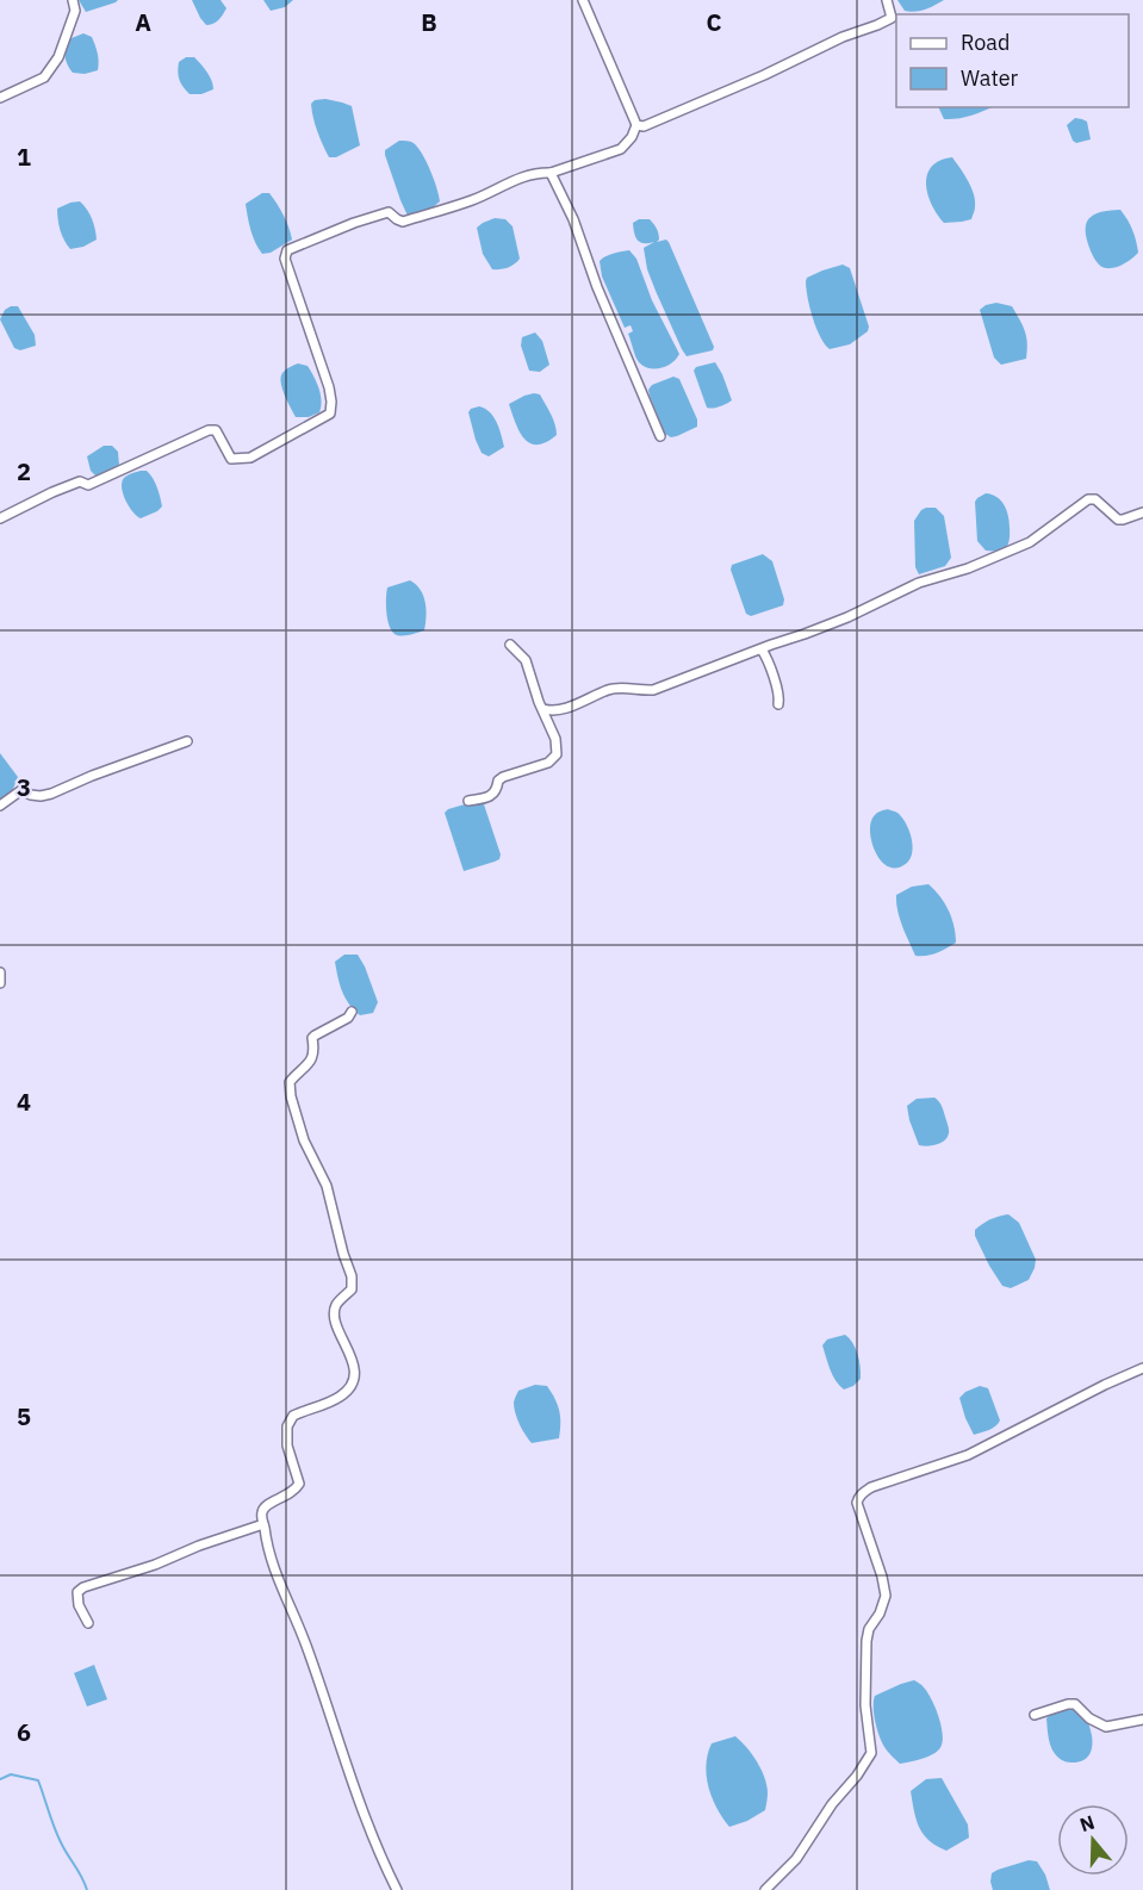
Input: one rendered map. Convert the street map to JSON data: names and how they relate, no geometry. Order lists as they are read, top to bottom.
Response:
{
  "legend": ["Road", "Water"],
  "north": "top",
  "grid": {
    "columns": ["A", "B", "C"],
    "rows": [
      "1",
      "2",
      "3",
      "4",
      "5",
      "6"
    ]
  }
}
